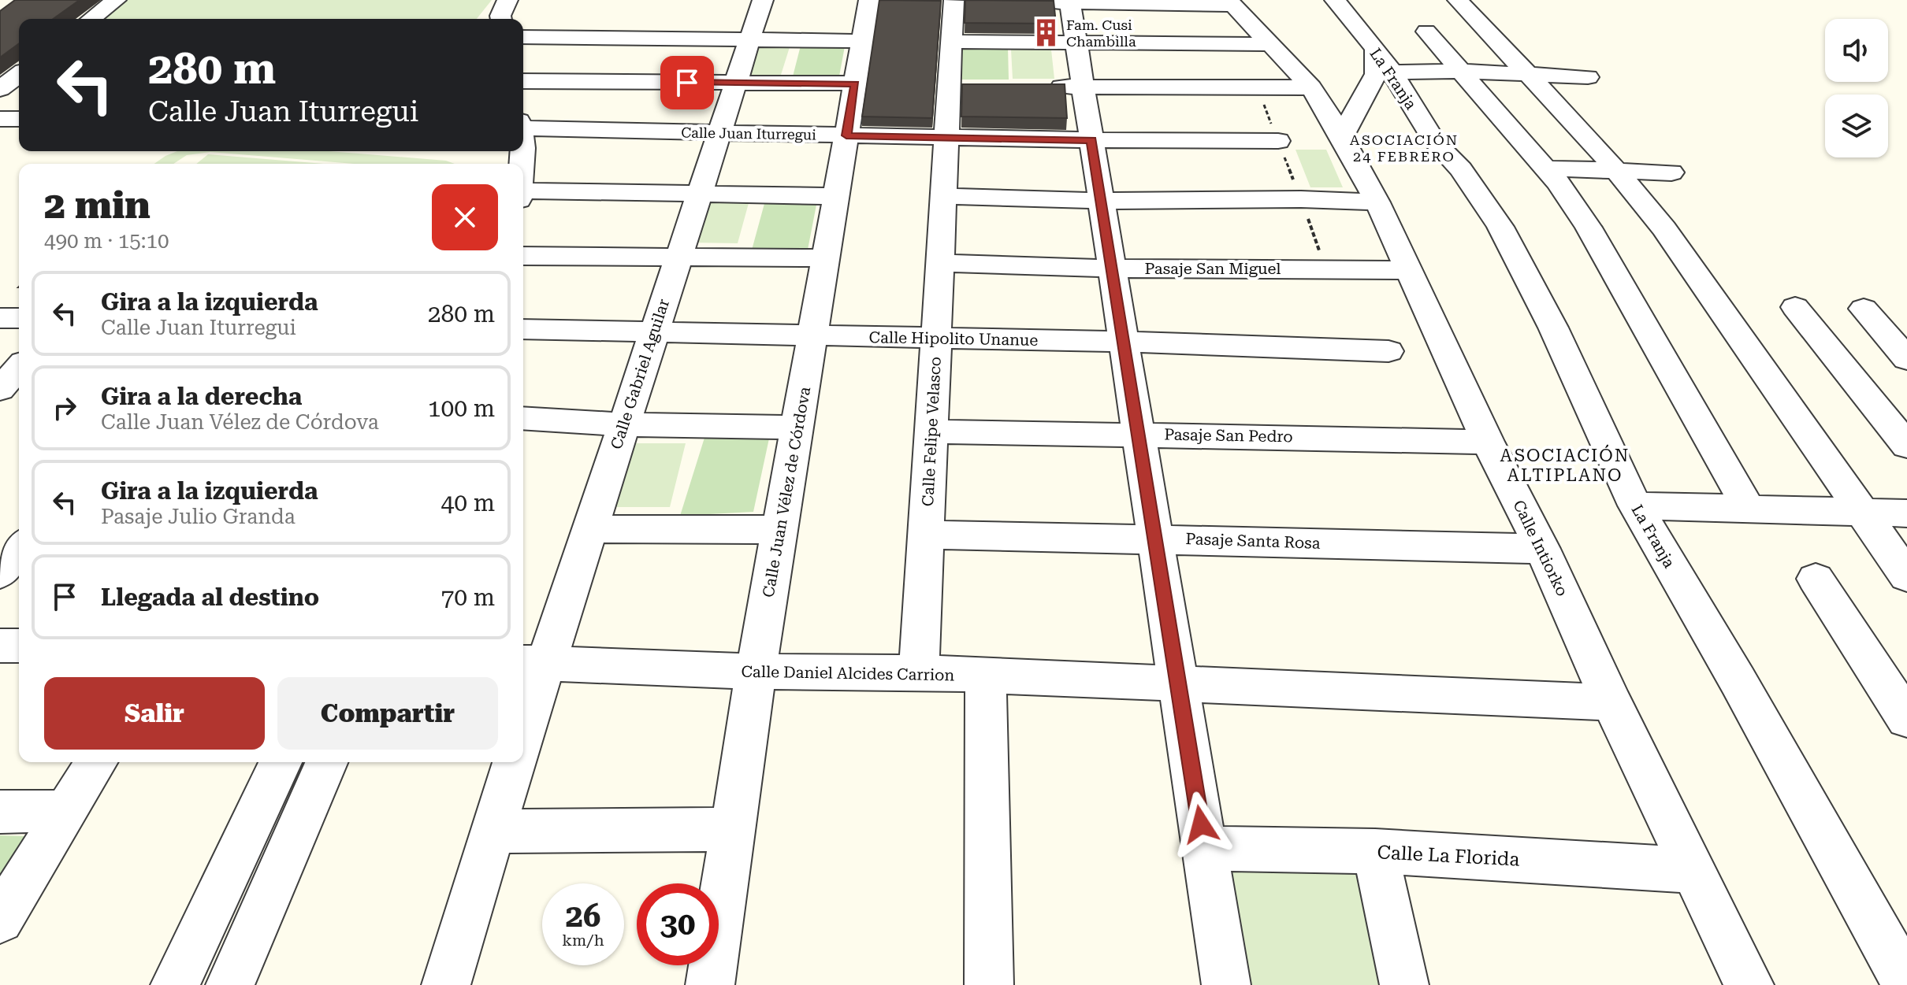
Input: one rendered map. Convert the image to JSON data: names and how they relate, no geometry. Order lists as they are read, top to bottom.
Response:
{
  "streets": {
    "street": [
      "La Franja",
      "Calle Juan Iturregui",
      "Pasaje San Miguel",
      "Calle Hipolito Unanue",
      "Calle Gabriel Aguilar",
      "Calle Felipe Velasco",
      "Pasaje San Pedro",
      "Calle Juan Vélez de Córdova",
      "Pasaje Santa Rosa",
      "Calle Intiorko",
      "Calle Daniel Alcides Carrion",
      "Calle La Florida"
    ]
  },
  "crossings": [
    ["Calle Juan Iturregui", "Calle Gabriel Aguilar"],
    ["Calle Juan Iturregui", "Calle Felipe Velasco"],
    ["Calle Juan Iturregui", "Calle Juan Vélez de Córdova"],
    ["Pasaje San Miguel", "Calle Felipe Velasco"],
    ["Pasaje San Miguel", "Calle Intiorko"],
    ["Calle Hipolito Unanue", "Calle Gabriel Aguilar"],
    ["Calle Hipolito Unanue", "Calle Felipe Velasco"],
    ["Calle Hipolito Unanue", "Calle Juan Vélez de Córdova"],
    ["Calle Gabriel Aguilar", "Calle Daniel Alcides Carrion"],
    ["Calle Felipe Velasco", "Pasaje San Pedro"],
    ["Calle Felipe Velasco", "Pasaje Santa Rosa"],
    ["Calle Felipe Velasco", "Calle Daniel Alcides Carrion"],
    ["Pasaje San Pedro", "Calle Intiorko"],
    ["Calle Juan Vélez de Córdova", "Calle Daniel Alcides Carrion"],
    ["Pasaje Santa Rosa", "Calle Intiorko"],
    ["Calle Intiorko", "Calle Daniel Alcides Carrion"],
    ["Calle Intiorko", "Calle La Florida"]
  ],
  "districts": ["ASOCIACIÓN 24 FEBRERO", "ASOCIACIÓN ALTIPLANO"],
  "places": {
    "building": ["Fam. Cusi Chambilla"]
  },
  "page": {
    "turn": ["280 m", "Calle Juan Iturregui"],
    "heading": ["2 min", "490 m · 15:10"],
    "list": [
      {
        "name": "Gira a la izquierda",
        "note": "Calle Juan Iturregui",
        "value": "280 m"
      },
      {
        "name": "Gira a la derecha",
        "note": "Calle Juan Vélez de Córdova",
        "value": "100 m"
      },
      {
        "name": "Gira a la izquierda",
        "note": "Pasaje Julio Granda",
        "value": "40 m"
      },
      {
        "name": "Llegada al destino",
        "value": "70 m"
      }
    ],
    "buttons": ["Salir", "Compartir"],
    "speed": "26 km/h",
    "limit": "30"
  }
}
